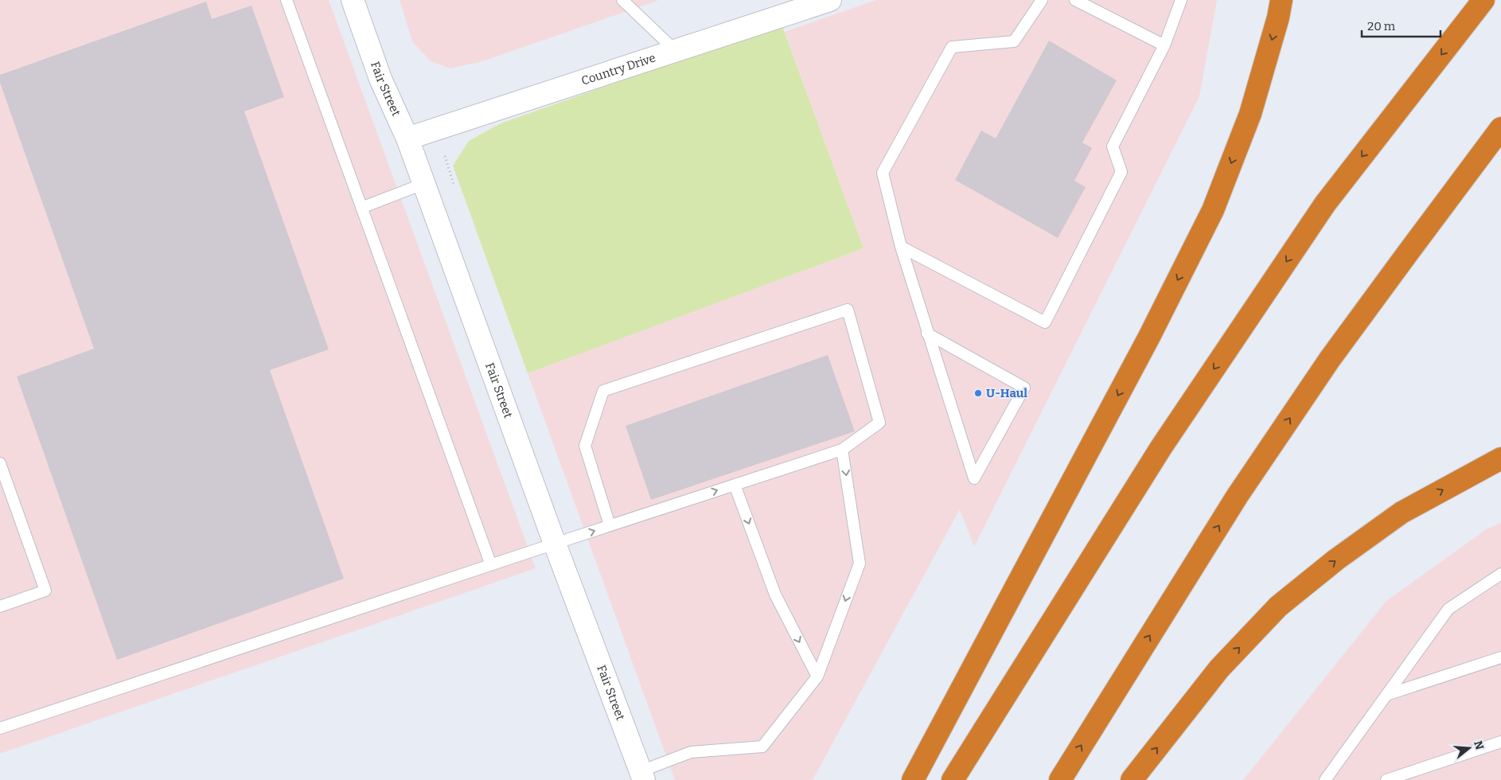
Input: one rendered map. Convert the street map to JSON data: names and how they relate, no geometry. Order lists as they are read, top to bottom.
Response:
{
  "streets": {
    "street": ["Country Drive", "Fair Street"]
  },
  "crossings": [
    ["Country Drive", "Fair Street"]
  ],
  "places": ["U-Haul"],
  "scale_bar": "20 m",
  "north": "right"
}
